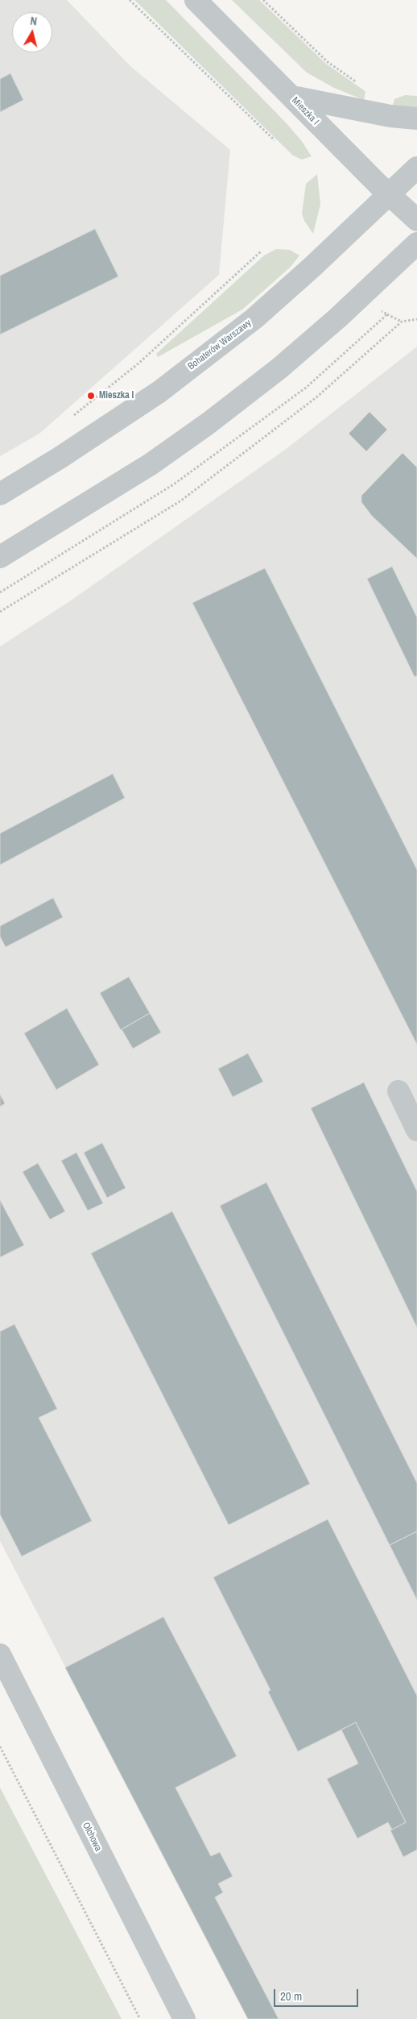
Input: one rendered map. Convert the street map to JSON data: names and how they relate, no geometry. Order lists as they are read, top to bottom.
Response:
{
  "streets": {
    "street": ["Mieszka I", "Bohaterów Warszawy", "Olchowa"]
  },
  "crossings": [
    ["Mieszka I", "Bohaterów Warszawy"]
  ],
  "places": ["Mieszka I"],
  "scale_bar": "20 m",
  "north": "top"
}
